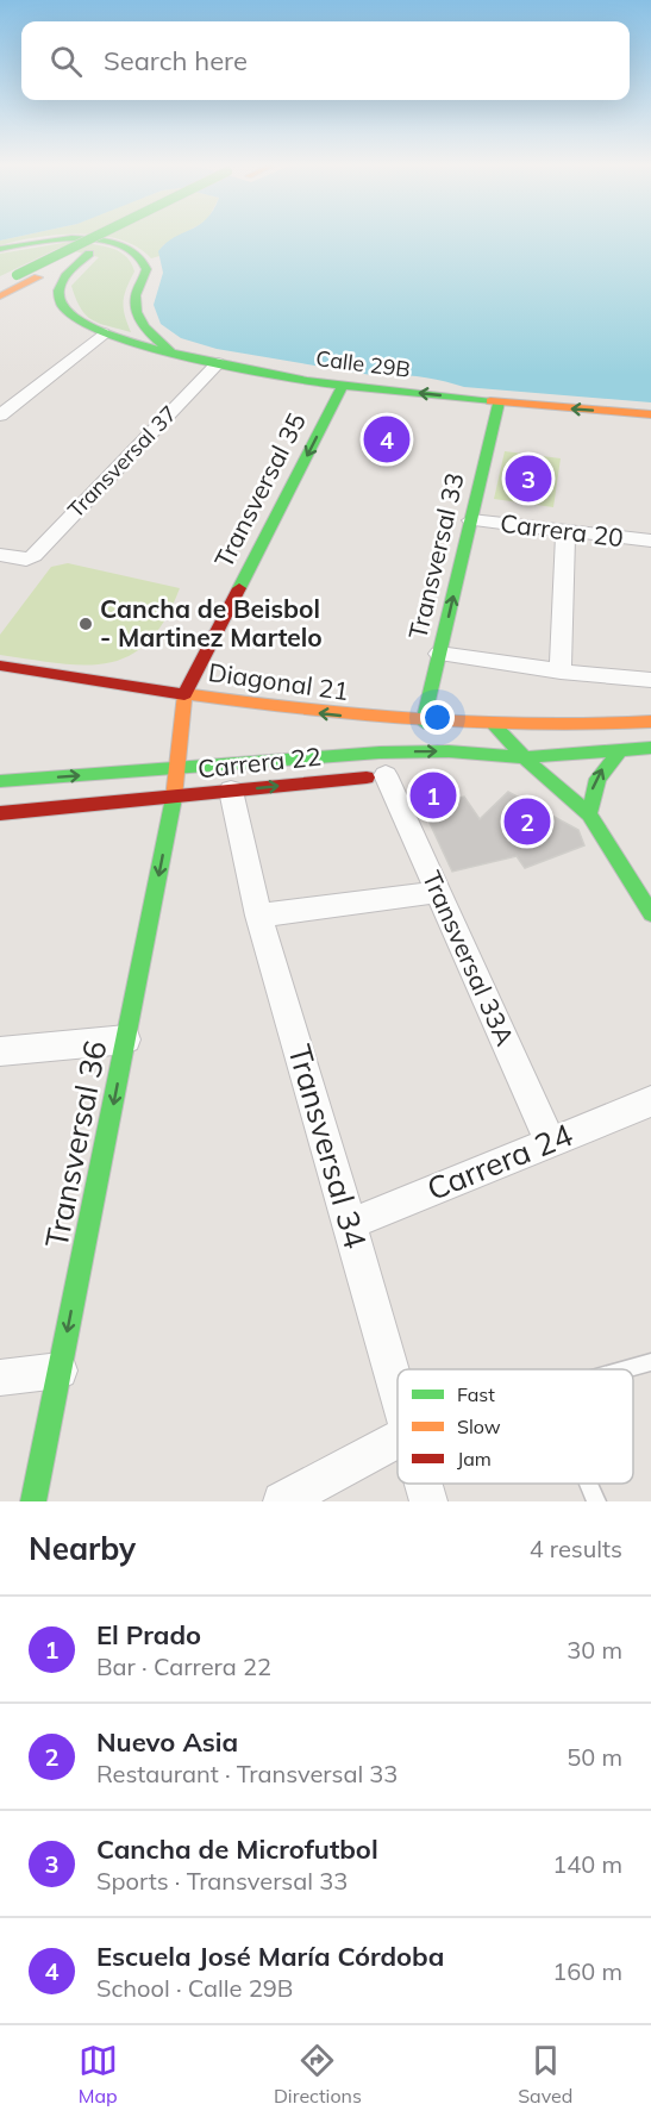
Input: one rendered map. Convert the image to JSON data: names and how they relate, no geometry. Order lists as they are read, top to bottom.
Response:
{
  "streets": {
    "main road": [
      "Calle 29B",
      "Transversal 35",
      "Transversal 33",
      "Diagonal 21",
      "Carrera 22",
      "Transversal 36"
    ],
    "street": [
      "Transversal 37",
      "Carrera 20",
      "Transversal 33A",
      "Transversal 34",
      "Carrera 24"
    ]
  },
  "crossings": [
    ["Calle 29B", "Transversal 37"],
    ["Calle 29B", "Transversal 35"],
    ["Calle 29B", "Transversal 33"],
    ["Transversal 35", "Diagonal 21"],
    ["Transversal 35", "Transversal 36"],
    ["Carrera 20", "Transversal 33"],
    ["Transversal 33", "Diagonal 21"],
    ["Diagonal 21", "Transversal 36"],
    ["Carrera 22", "Transversal 33A"],
    ["Carrera 22", "Transversal 36"],
    ["Carrera 22", "Transversal 34"],
    ["Transversal 33A", "Carrera 24"],
    ["Transversal 34", "Carrera 24"]
  ],
  "one_way": [
    "Calle 29B",
    "Transversal 35",
    "Transversal 33",
    "Diagonal 21",
    "Transversal 36"
  ],
  "places": ["Cancha de Beisbol - Martinez Martelo"],
  "legend": ["Fast", "Slow", "Jam"],
  "page": {
    "search": "Search here",
    "pins": [
      "4",
      "3",
      "1",
      "2"
    ],
    "heading": ["Nearby", "4 results"],
    "list": [
      {
        "mark": "1",
        "name": "El Prado",
        "note": "Bar · Carrera 22",
        "value": "30 m"
      },
      {
        "mark": "2",
        "name": "Nuevo Asia",
        "note": "Restaurant · Transversal 33",
        "value": "50 m"
      },
      {
        "mark": "3",
        "name": "Cancha de Microfutbol",
        "note": "Sports · Transversal 33",
        "value": "140 m"
      },
      {
        "mark": "4",
        "name": "Escuela José María Córdoba",
        "note": "School · Calle 29B",
        "value": "160 m"
      }
    ],
    "nav": ["Map", "Directions", "Saved"]
  }
}
